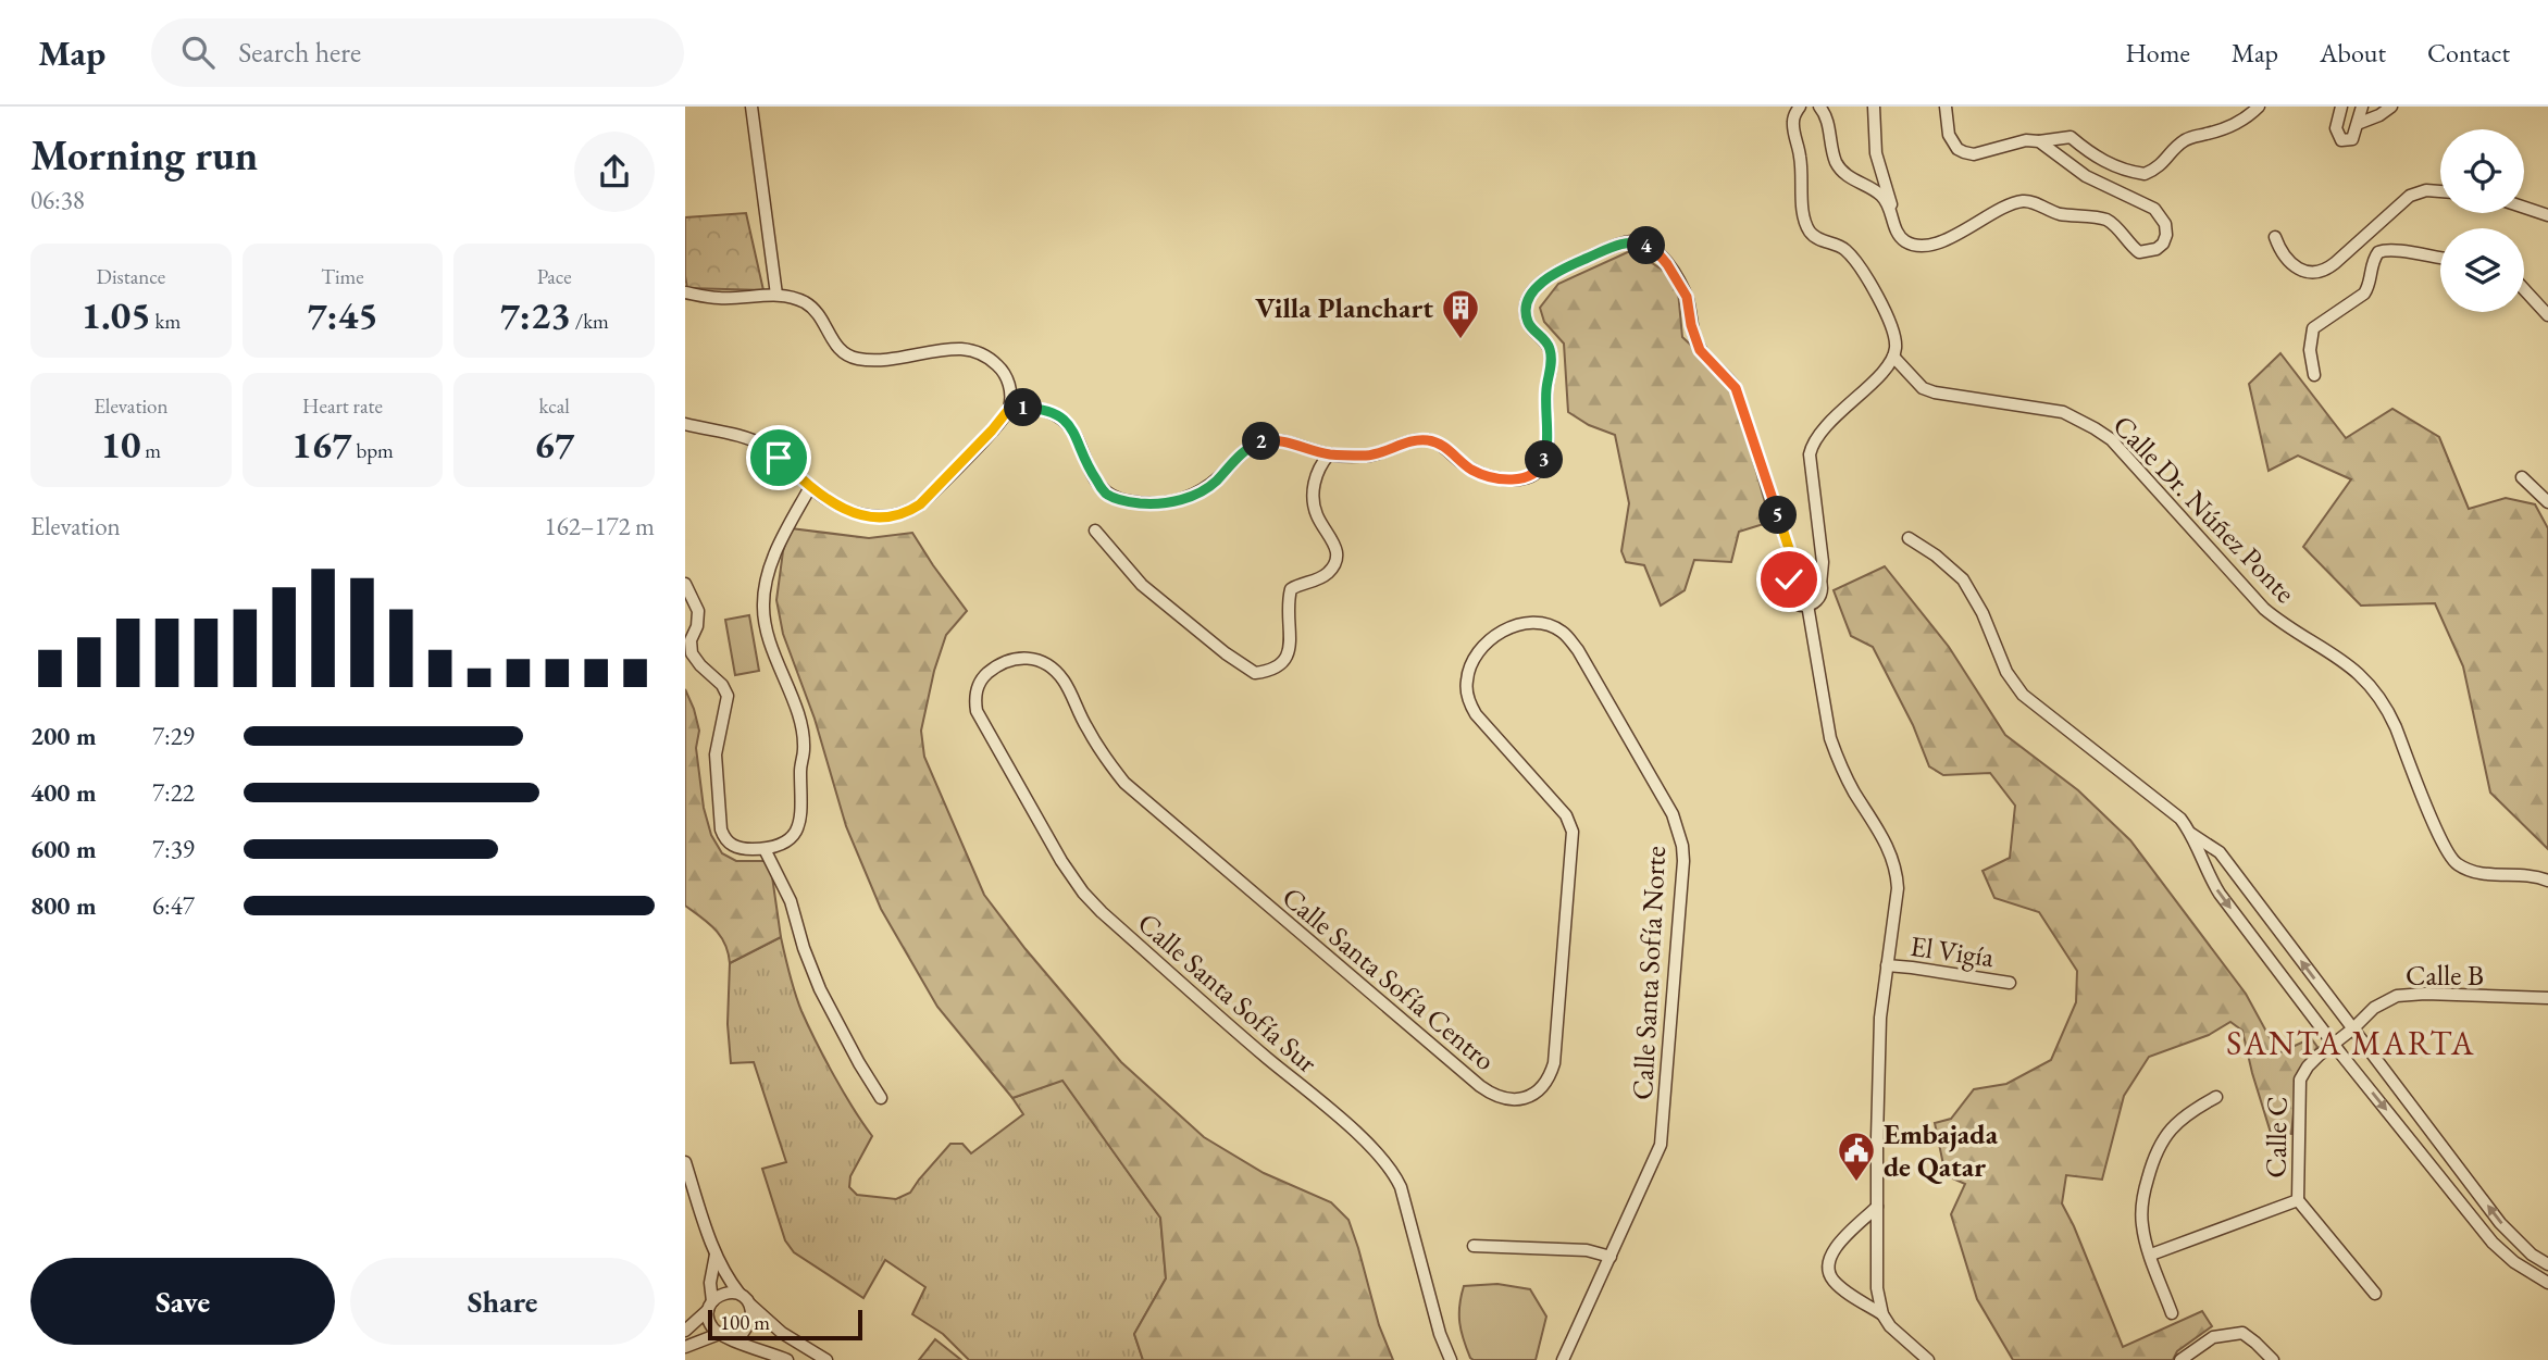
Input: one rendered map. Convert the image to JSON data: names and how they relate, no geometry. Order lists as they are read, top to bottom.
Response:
{
  "streets": {
    "street": [
      "Calle Dr. Núñez Ponte",
      "El Vigía",
      "Calle Santa Sofía Norte",
      "Calle B",
      "Calle Santa Sofía Centro",
      "Calle Santa Sofía Sur",
      "Calle C"
    ]
  },
  "crossings": [
    ["Calle Santa Sofía Norte", "Calle Santa Sofía Centro"],
    ["Calle B", "Calle C"],
    ["Calle Santa Sofía Centro", "Calle Santa Sofía Sur"]
  ],
  "districts": ["SANTA MARTA"],
  "places": {
    "building": ["Villa Planchart"],
    "public building": ["Embajada de Qatar"]
  },
  "scale_bar": "100 m",
  "page": {
    "header": "Map",
    "search": "Search here",
    "nav": [
      "Home",
      "Map",
      "About",
      "Contact"
    ],
    "heading": ["Morning run", "06:38"],
    "pins": [
      "4",
      "1",
      "2",
      "3",
      "5"
    ],
    "stats": [
      ["Distance", "1.05 km"],
      ["Time", "7:45"],
      ["Pace", "7:23 /km"],
      ["Elevation", "10 m"],
      ["Heart rate", "167 bpm"],
      ["kcal", "67"]
    ],
    "chart": ["Elevation", "162–172 m"],
    "list": [
      {
        "name": "200 m",
        "note": "7:29"
      },
      {
        "name": "400 m",
        "note": "7:22"
      },
      {
        "name": "600 m",
        "note": "7:39"
      },
      {
        "name": "800 m",
        "note": "6:47"
      }
    ],
    "buttons": ["Save", "Share"],
    "scale": "100 m"
  }
}
